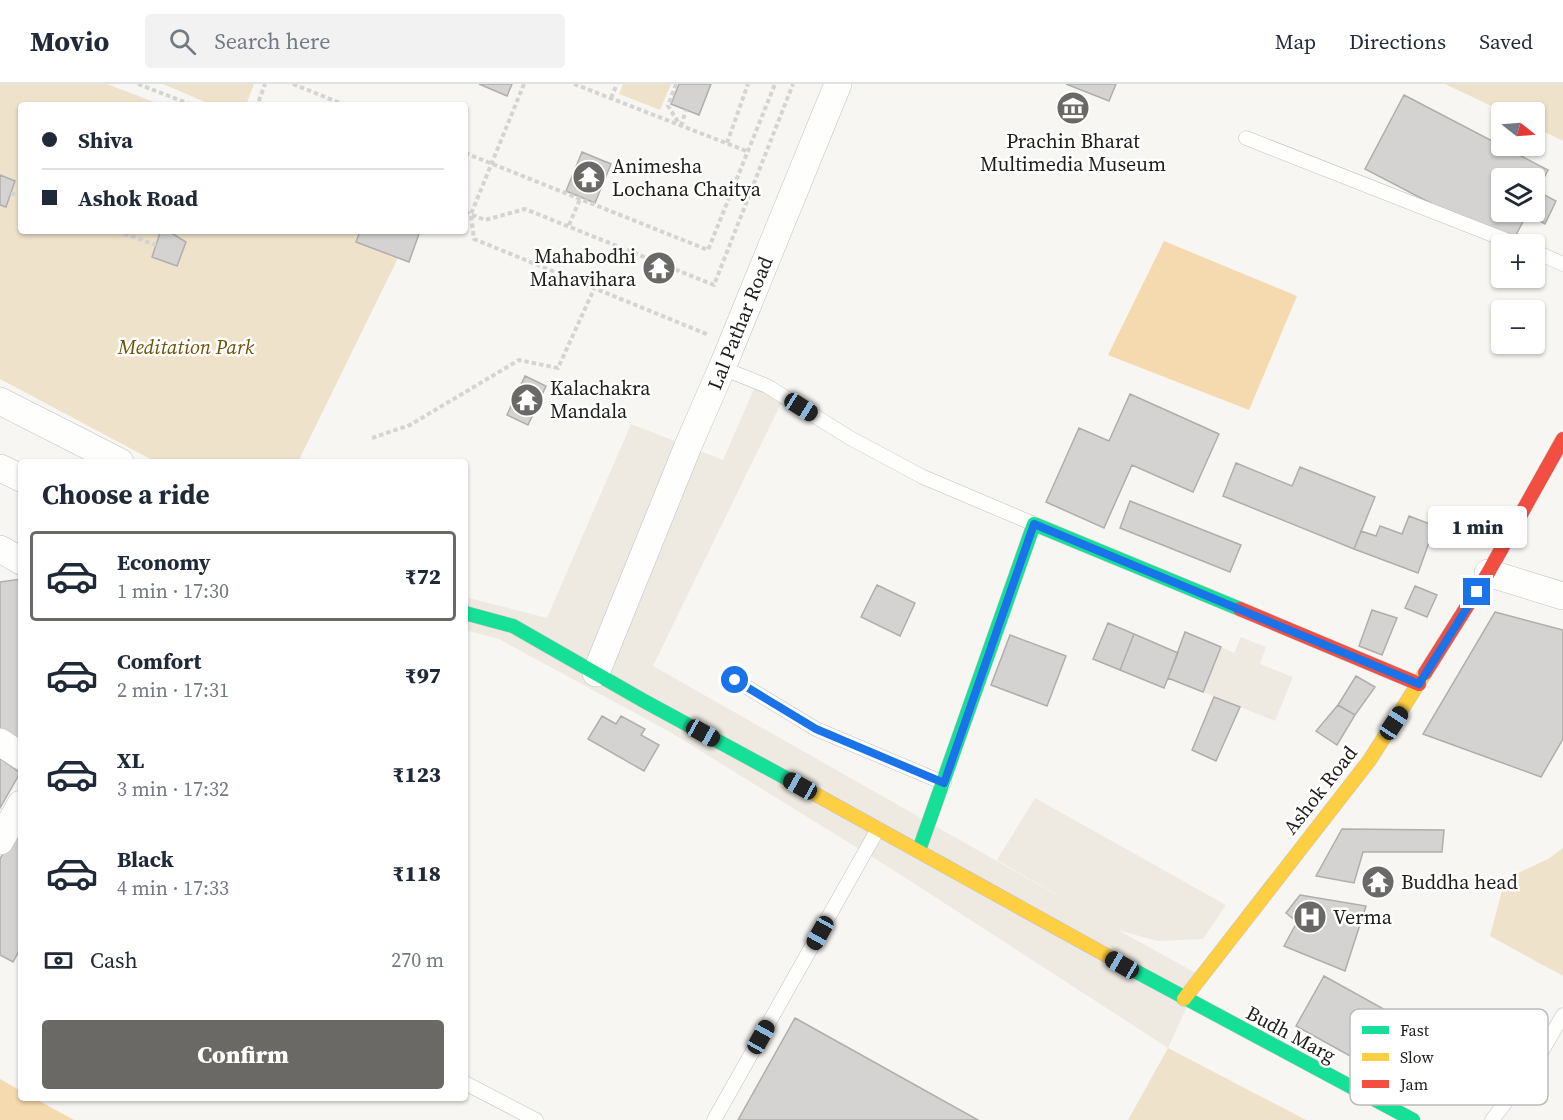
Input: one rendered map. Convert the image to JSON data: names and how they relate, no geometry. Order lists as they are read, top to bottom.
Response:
{
  "streets": {
    "street": ["Lal Pathar Road", "Ashok Road", "Budh Marg"]
  },
  "crossings": [
    ["Lal Pathar Road", "Budh Marg"],
    ["Ashok Road", "Budh Marg"]
  ],
  "parks": ["Meditation Park"],
  "places": {
    "museum": ["Prachin Bharat Multimedia Museum"],
    "temple": [
      "Animesha Lochana Chaitya",
      "Mahabodhi Mahavihara",
      "Kalachakra Mandala",
      "Buddha head"
    ],
    "hospital": ["Verma"]
  },
  "legend": ["Fast", "Slow", "Jam"],
  "north": "right",
  "page": {
    "header": "Movio",
    "search": "Search here",
    "nav": ["Map", "Directions", "Saved"],
    "map_buttons": ["+", "−"],
    "banner": ["Shiva", "Ashok Road"],
    "heading": "Choose a ride",
    "bubble": "1 min",
    "list": [
      {
        "name": "Economy",
        "note": "1 min · 17:30",
        "value": "₹72"
      },
      {
        "name": "Comfort",
        "note": "2 min · 17:31",
        "value": "₹97"
      },
      {
        "name": "XL",
        "note": "3 min · 17:32",
        "value": "₹123"
      },
      {
        "name": "Black",
        "note": "4 min · 17:33",
        "value": "₹118"
      }
    ],
    "pay": ["Cash", "270 m"],
    "buttons": "Confirm"
  }
}
